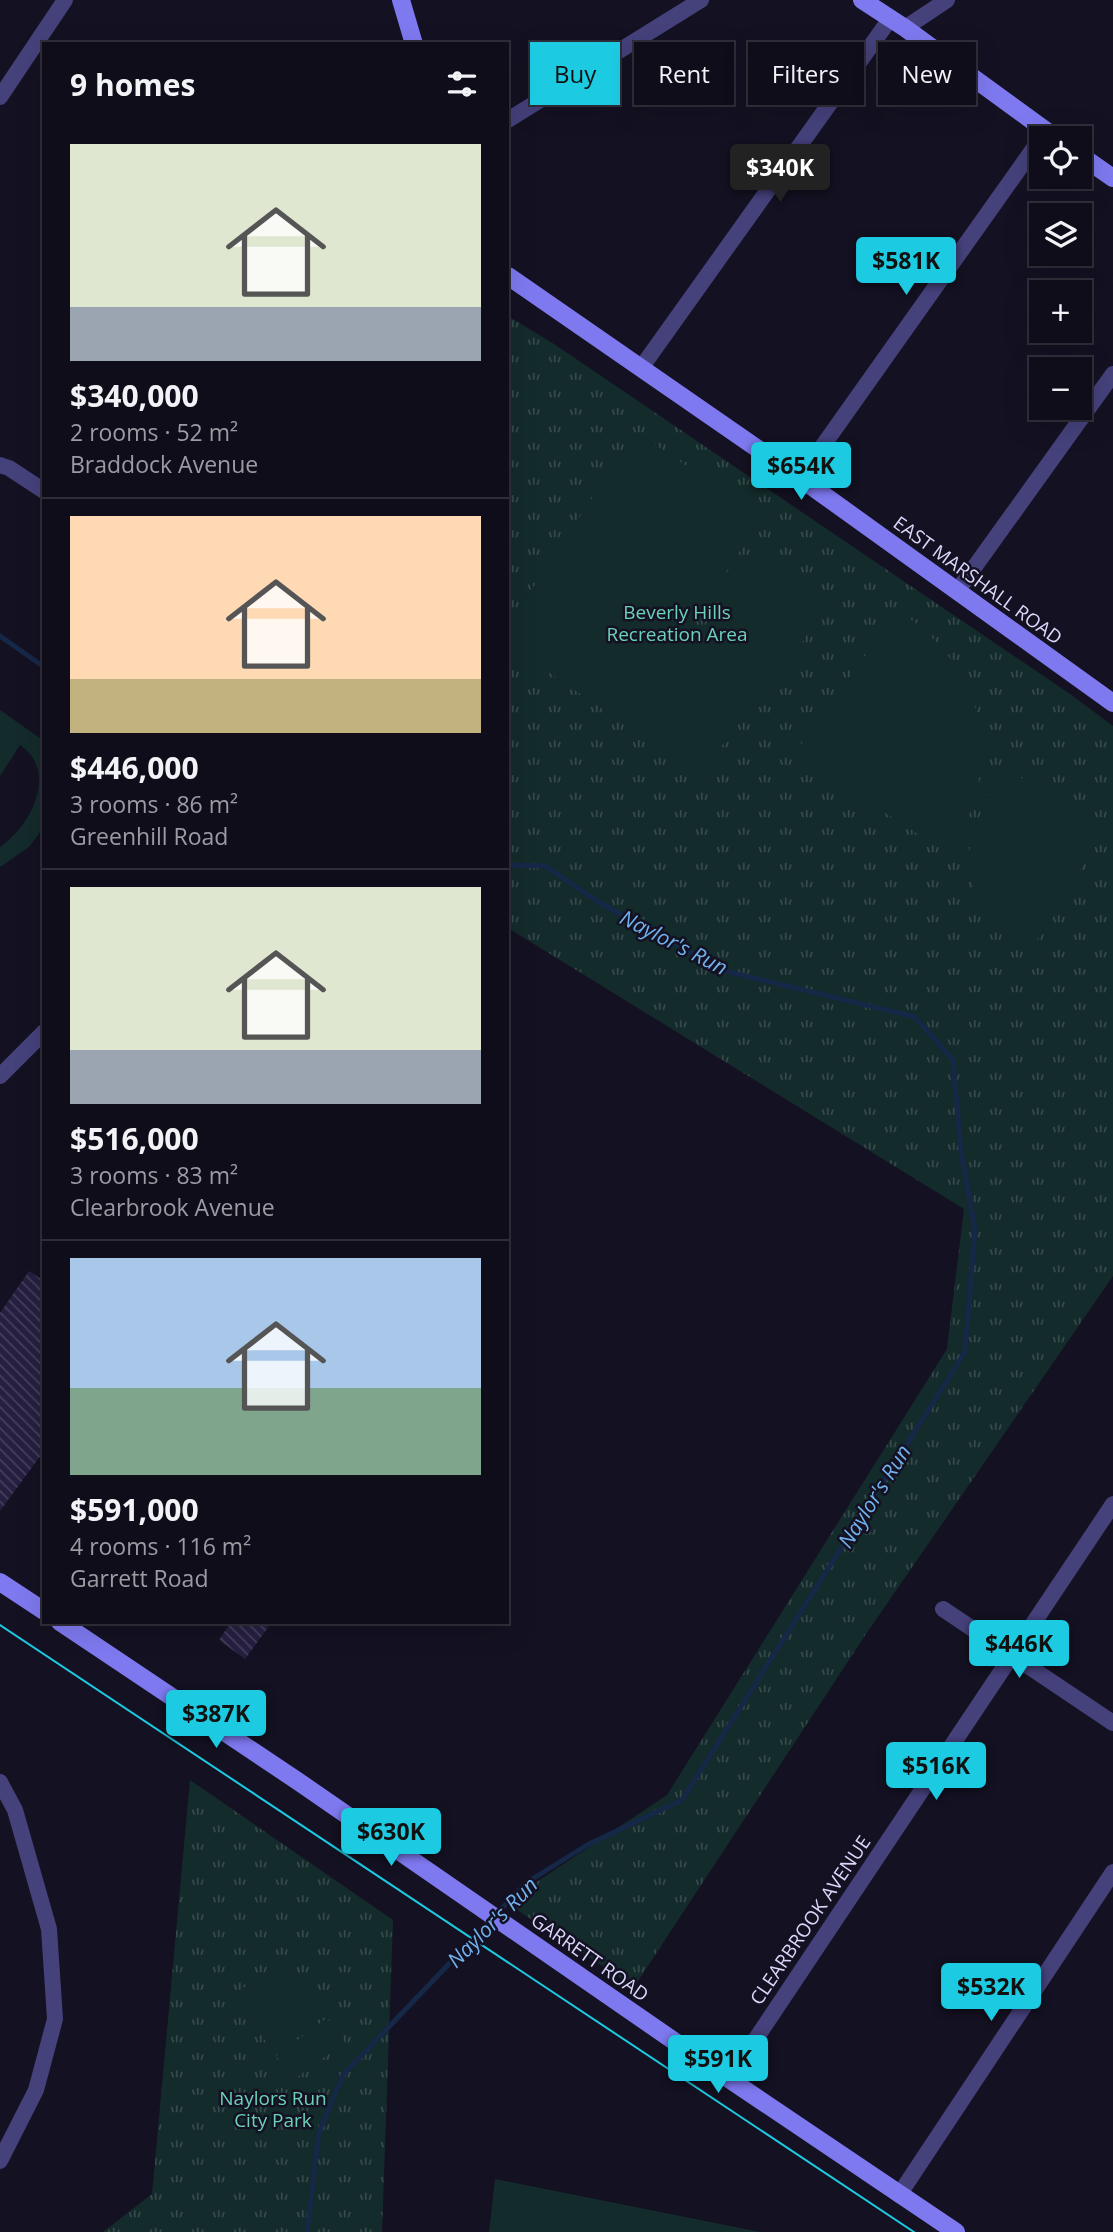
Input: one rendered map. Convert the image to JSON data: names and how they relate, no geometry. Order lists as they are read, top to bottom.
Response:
{
  "streets": {
    "main road": ["EAST MARSHALL ROAD", "GARRETT ROAD"],
    "street": ["CLEARBROOK AVENUE"]
  },
  "crossings": [
    ["CLEARBROOK AVENUE", "GARRETT ROAD"]
  ],
  "water": ["Naylor's Run"],
  "parks": ["Beverly Hills Recreation Area", "Naylors Run City Park"],
  "page": {
    "chip": [
      "Buy",
      "Rent",
      "Filters",
      "New"
    ],
    "heading": "9 homes",
    "map_buttons": ["+", "−"],
    "list": [
      {
        "name": "$340,000",
        "note": "2 rooms · 52 m² · Braddock Avenue"
      },
      {
        "name": "$446,000",
        "note": "3 rooms · 86 m² · Greenhill Road"
      },
      {
        "name": "$516,000",
        "note": "3 rooms · 83 m² · Clearbrook Avenue"
      },
      {
        "name": "$591,000",
        "note": "4 rooms · 116 m² · Garrett Road"
      }
    ],
    "price": [
      "$340K",
      "$581K",
      "$654K",
      "$446K",
      "$387K",
      "$516K",
      "$630K",
      "$532K",
      "$591K"
    ]
  }
}
